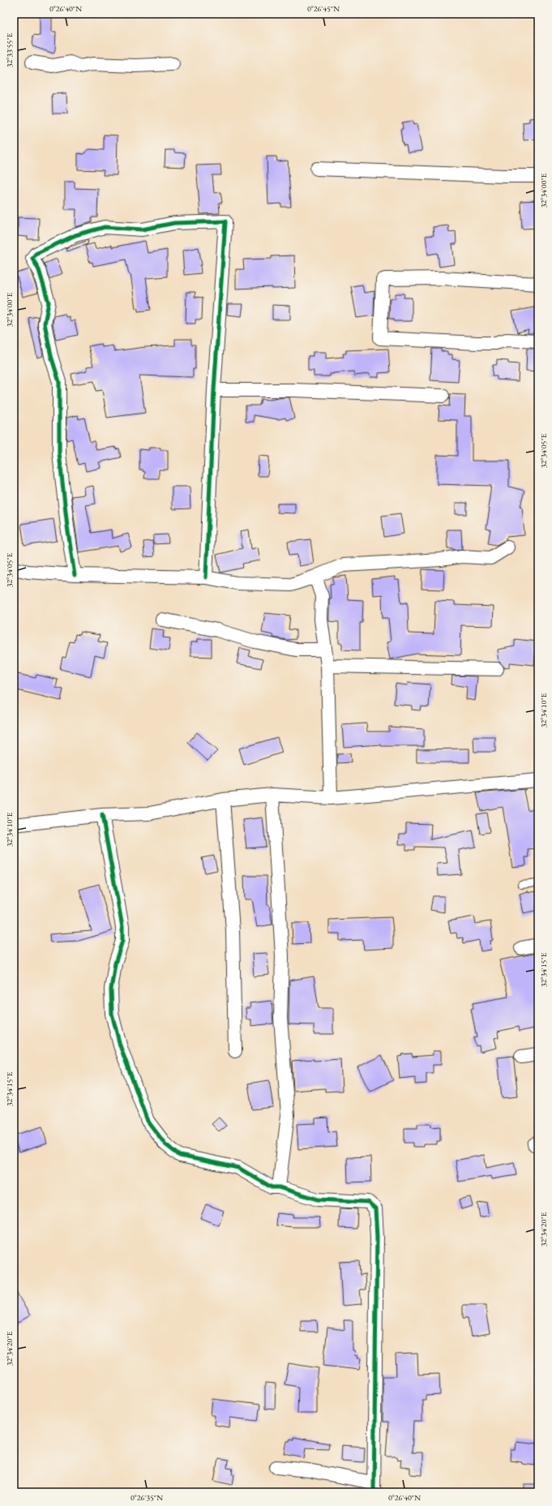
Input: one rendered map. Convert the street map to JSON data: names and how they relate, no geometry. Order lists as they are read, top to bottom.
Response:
{
  "coordinates": [
    "0°26'40\"N",
    "0°26'45\"N",
    "32°33'55\"E",
    "32°34'00\"E",
    "32°34'05\"E",
    "32°34'10\"E",
    "32°34'15\"E",
    "32°34'20\"E",
    "0°26'35\"N"
  ]
}
